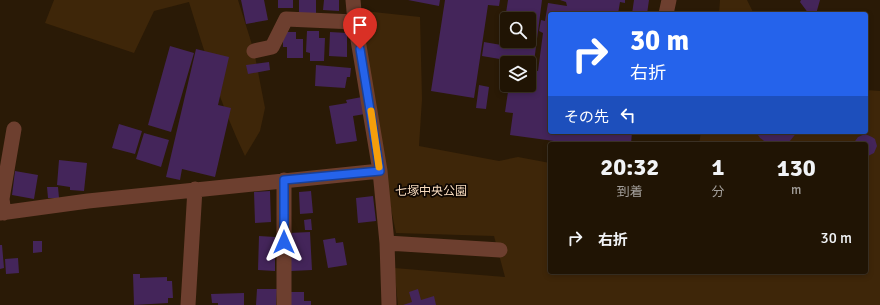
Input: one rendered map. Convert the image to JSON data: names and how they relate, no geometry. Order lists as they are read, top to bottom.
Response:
{
  "parks": ["七塚中央公園"],
  "page": {
    "turn": ["30 m", "右折"],
    "then": "その先",
    "eta": [
      "20:32",
      "到着",
      "1",
      "分",
      "130",
      "m"
    ],
    "list": [
      {
        "name": "右折",
        "value": "30 m"
      }
    ]
  }
}
